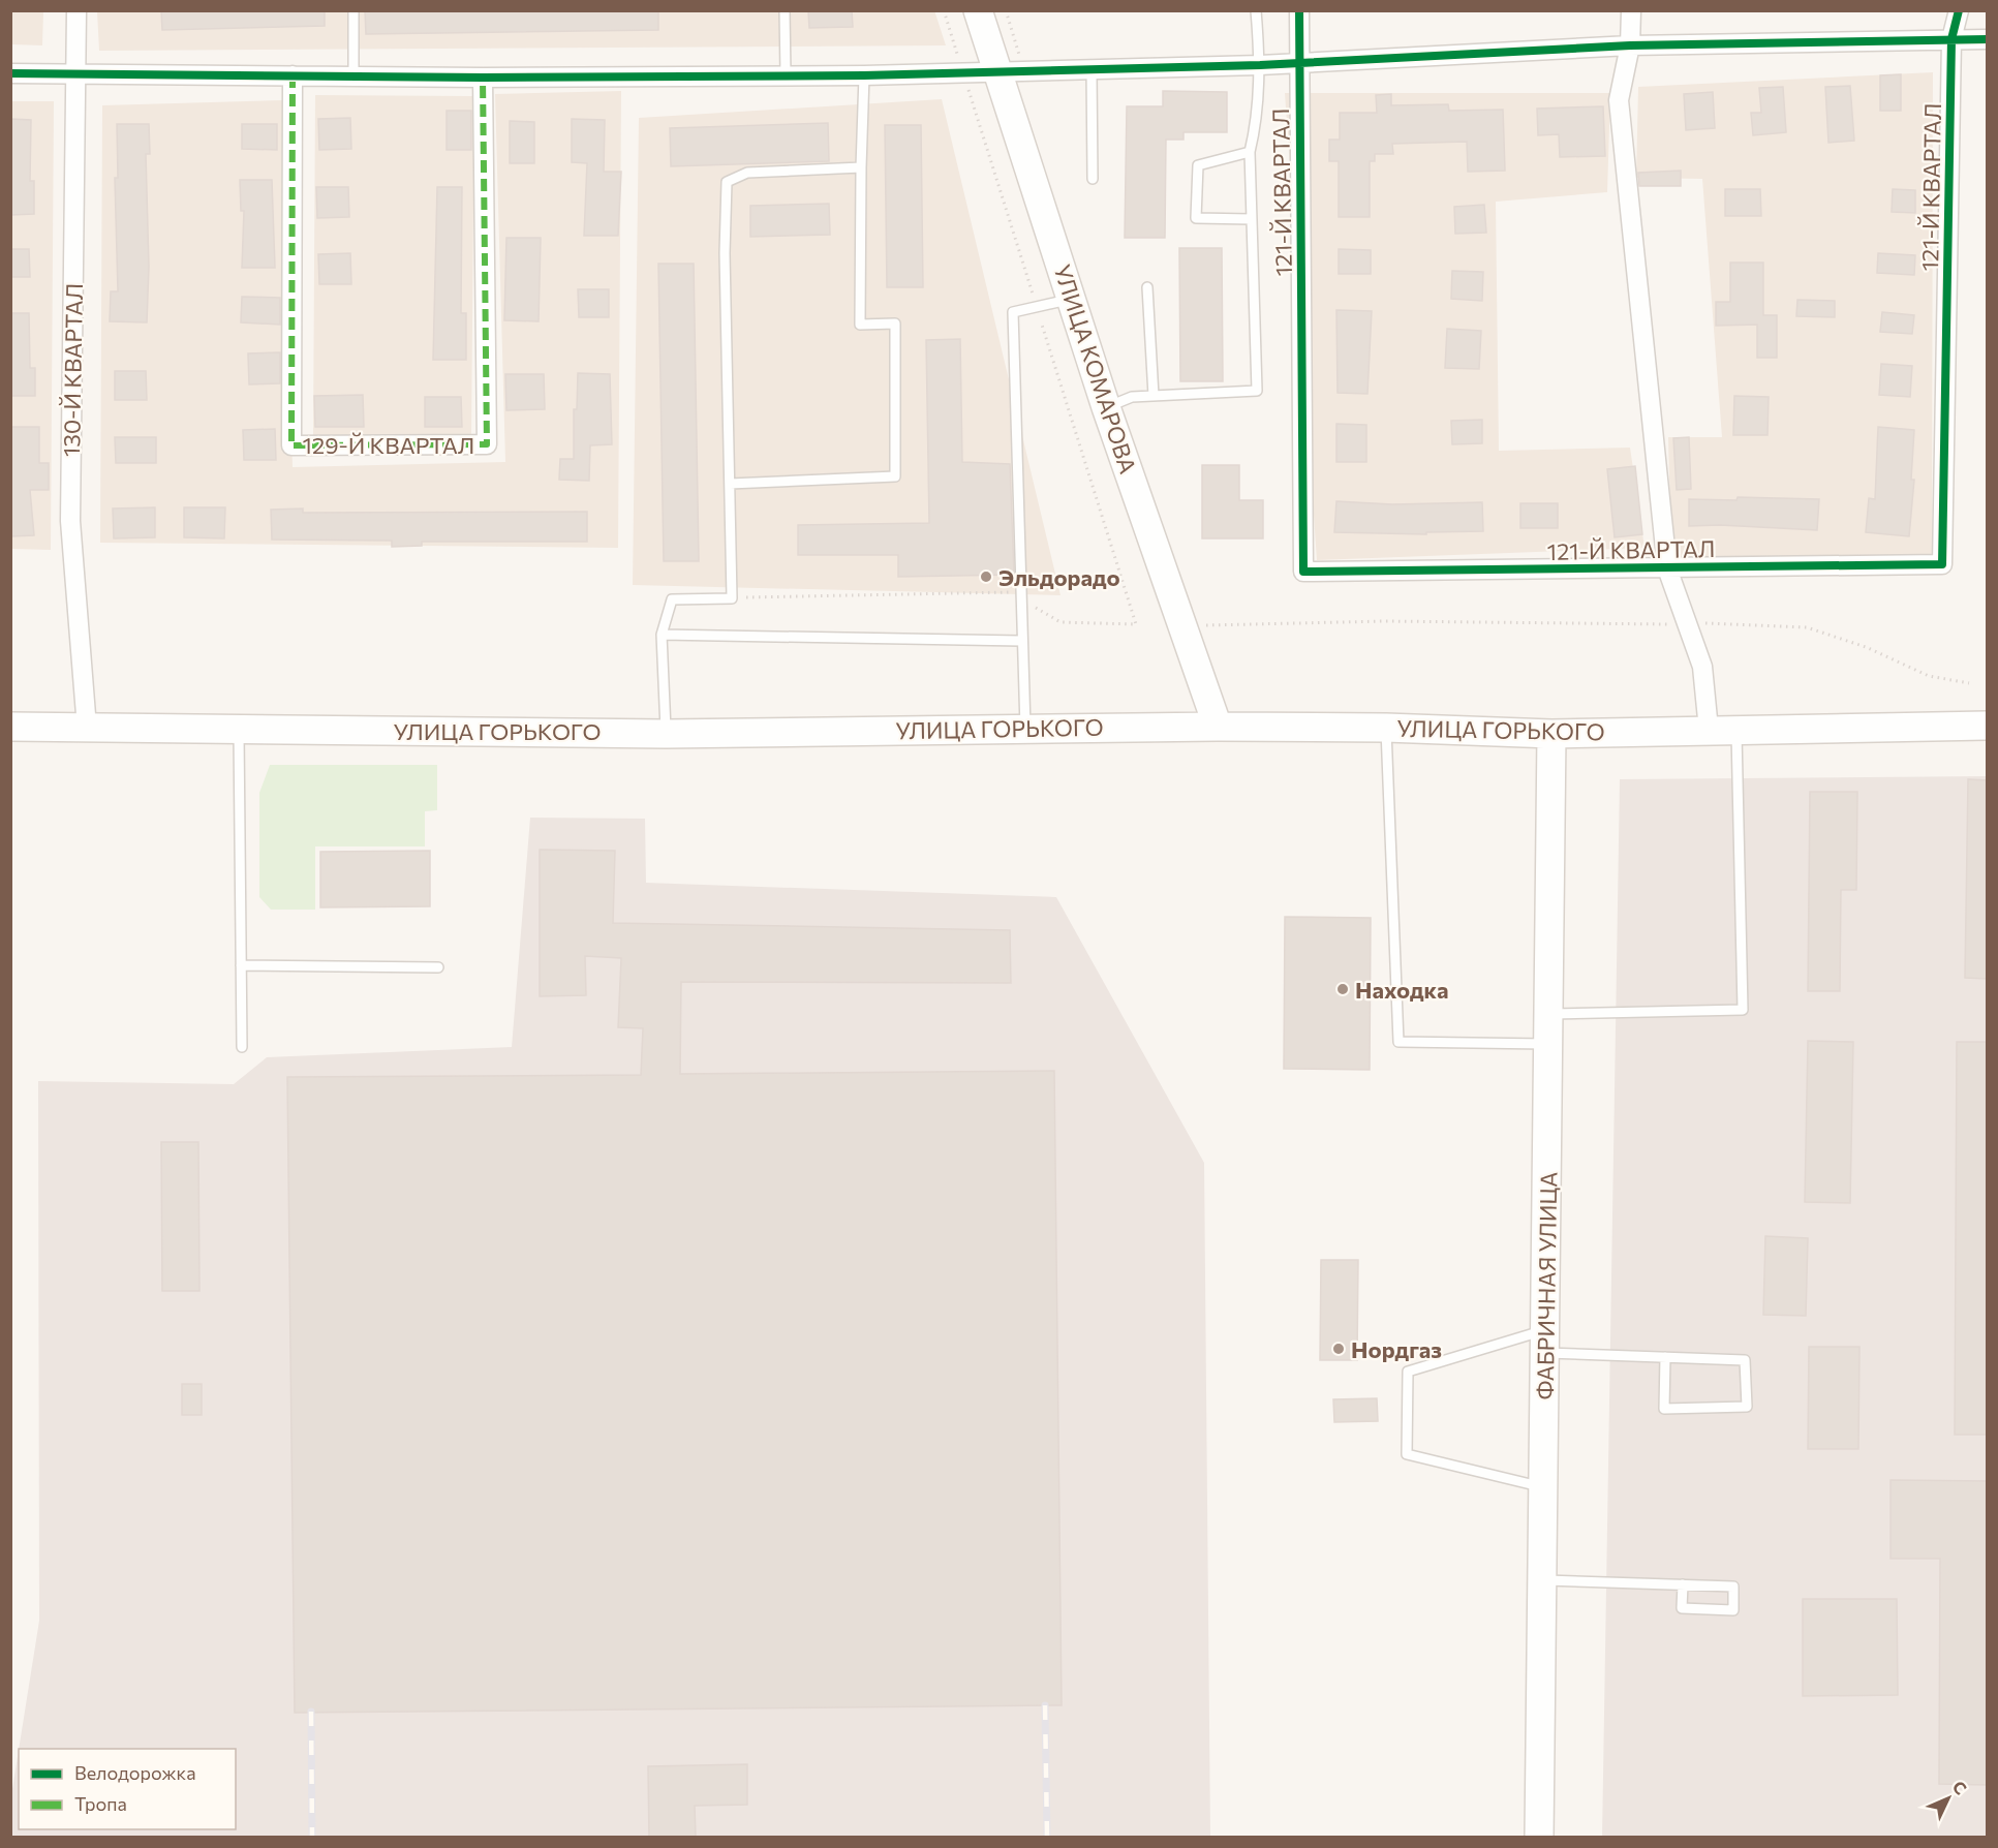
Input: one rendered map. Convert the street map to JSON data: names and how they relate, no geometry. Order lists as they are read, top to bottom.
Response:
{
  "streets": {
    "main road": ["УЛИЦА КОМАРОВА", "УЛИЦА ГОРЬКОГО", "ФАБРИЧНАЯ УЛИЦА"],
    "street": ["121-Й КВАРТАЛ", "130-Й КВАРТАЛ", "129-Й КВАРТАЛ"]
  },
  "crossings": [
    ["УЛИЦА КОМАРОВА", "УЛИЦА ГОРЬКОГО"],
    ["130-Й КВАРТАЛ", "УЛИЦА ГОРЬКОГО"],
    ["УЛИЦА ГОРЬКОГО", "ФАБРИЧНАЯ УЛИЦА"]
  ],
  "places": ["Эльдорадо", "Находка", "Нордгаз"],
  "legend": ["Велодорожка", "Тропа"],
  "north": "top right"
}
